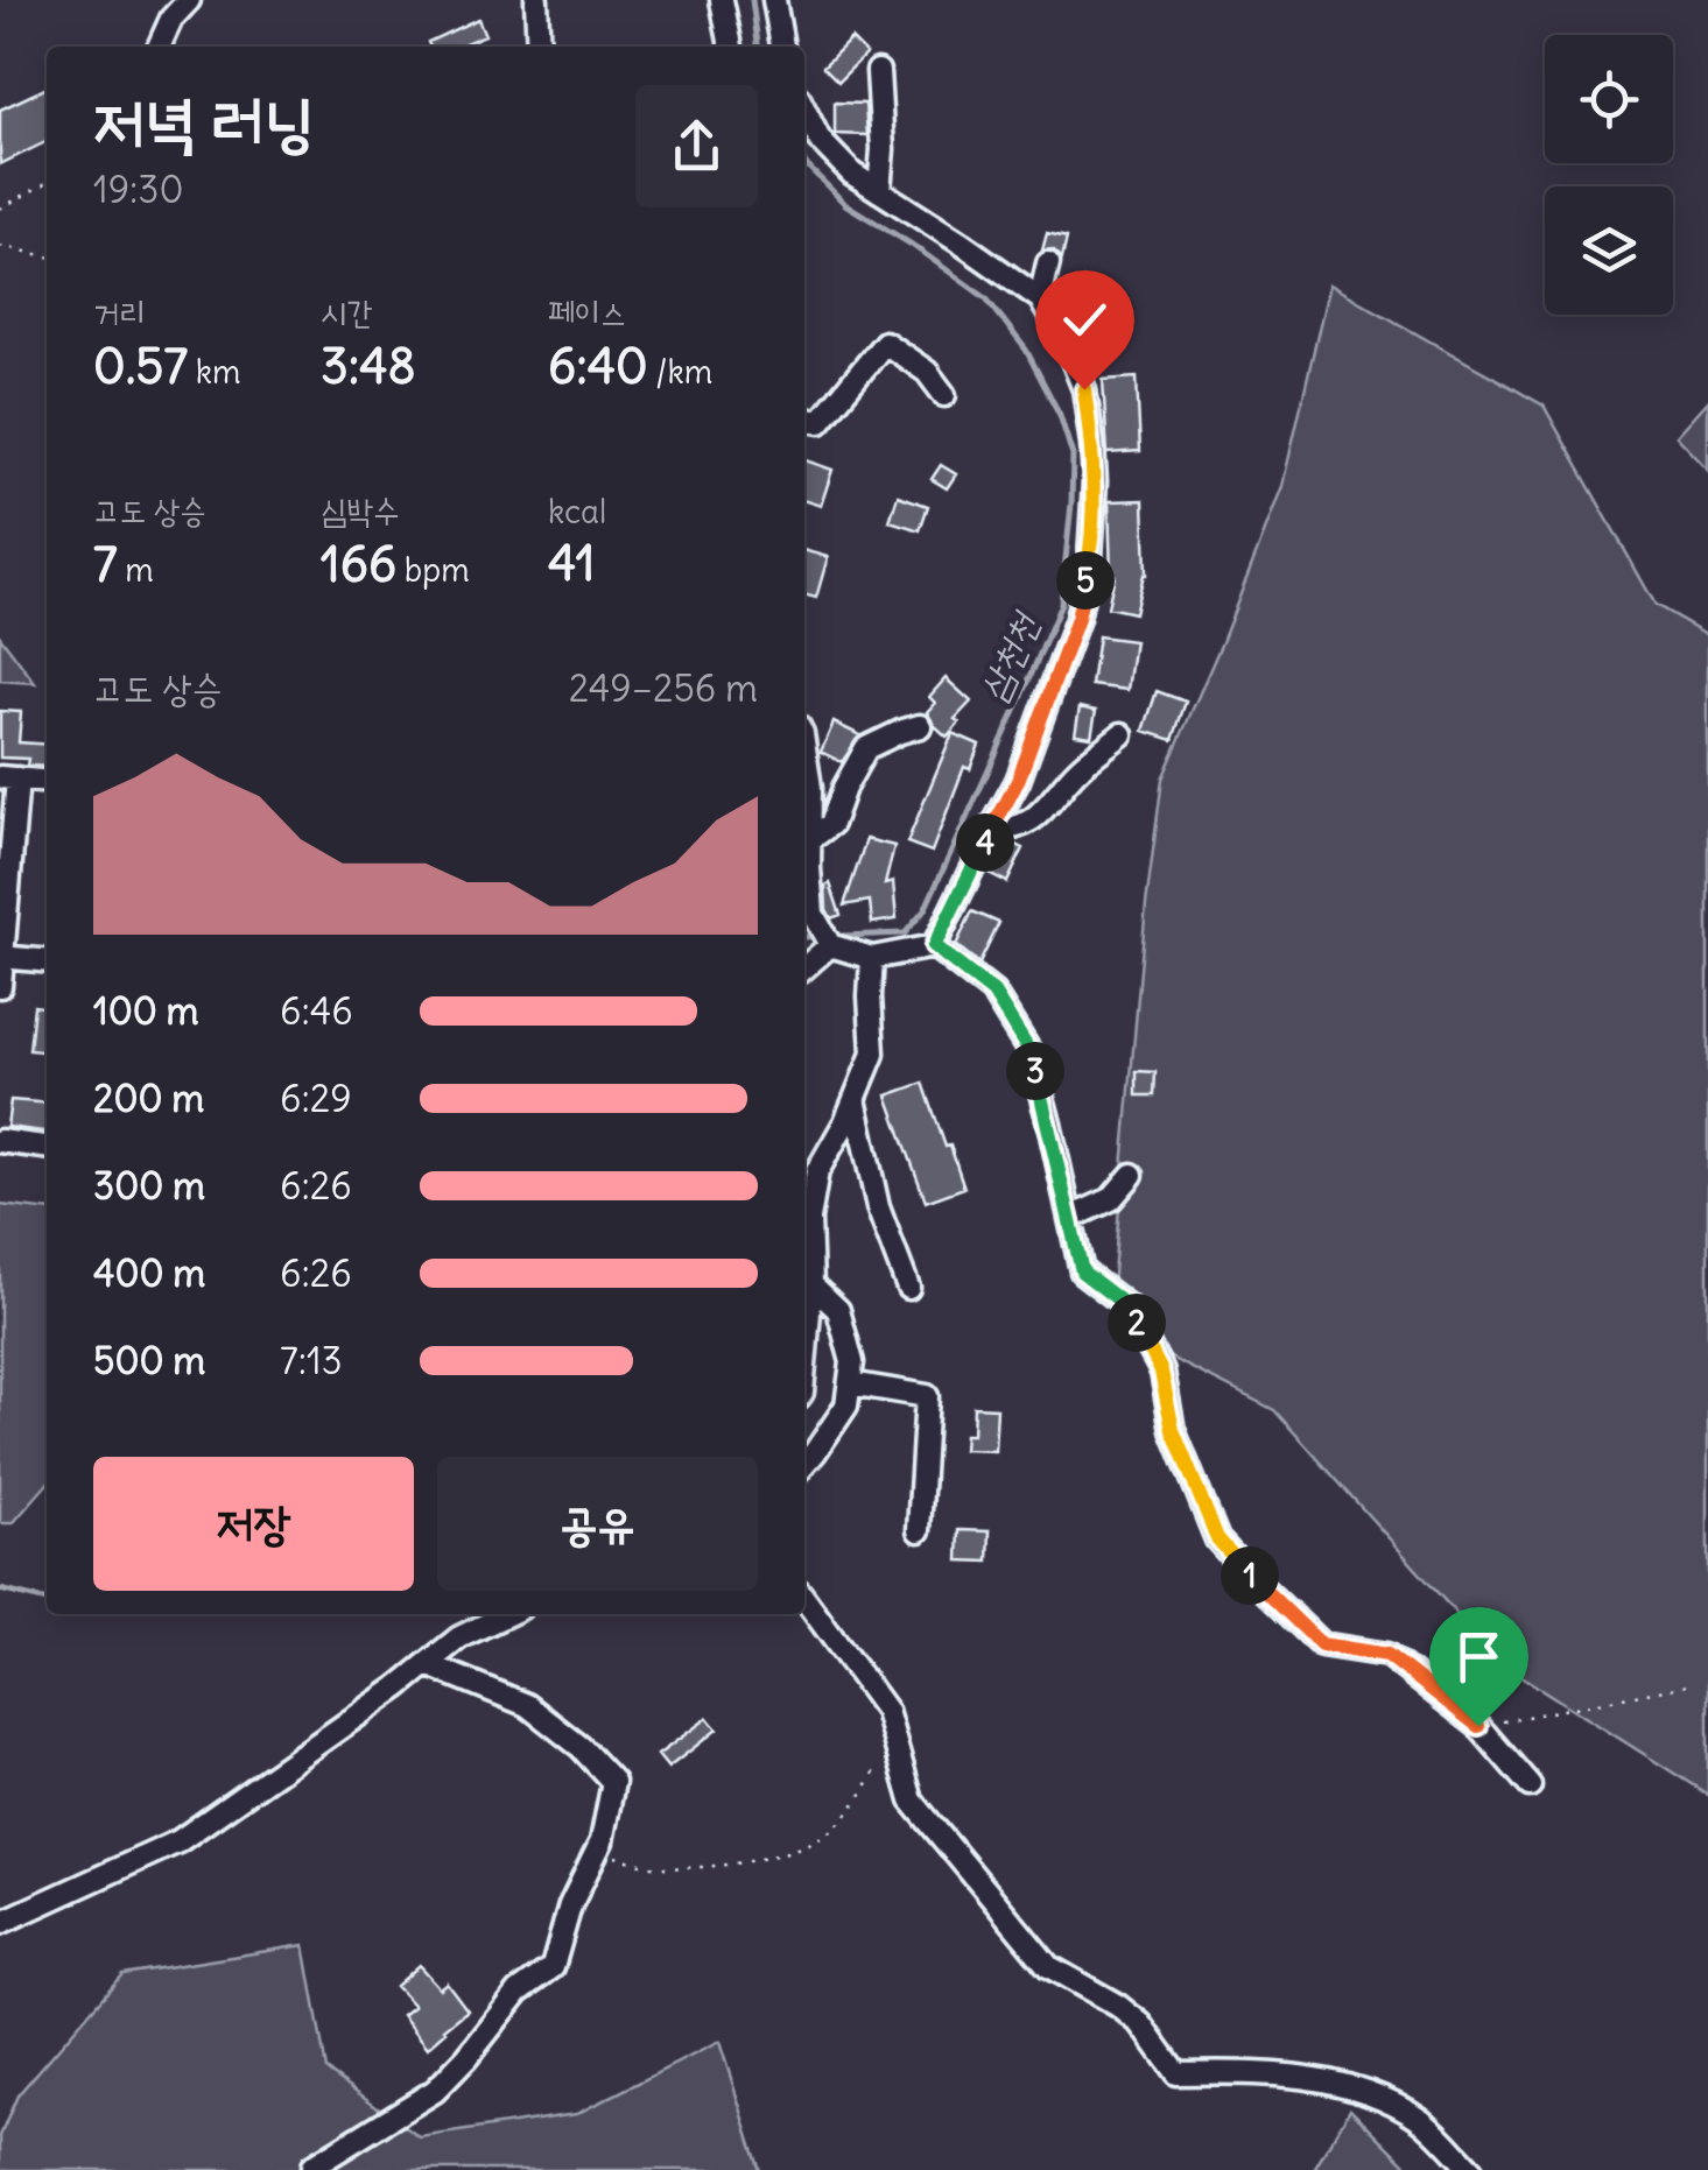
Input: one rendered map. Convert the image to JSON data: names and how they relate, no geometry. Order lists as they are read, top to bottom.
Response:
{
  "water": ["삼천천"],
  "page": {
    "heading": ["저녁 러닝", "19:30"],
    "stats": [
      ["거리", "0.57 km"],
      ["시간", "3:48"],
      ["페이스", "6:40 /km"],
      ["고도 상승", "7 m"],
      ["심박수", "166 bpm"],
      ["kcal", "41"]
    ],
    "pins": [
      "5",
      "4",
      "3",
      "2",
      "1"
    ],
    "chart": ["고도 상승", "249–256 m"],
    "list": [
      {
        "name": "100 m",
        "note": "6:46"
      },
      {
        "name": "200 m",
        "note": "6:29"
      },
      {
        "name": "300 m",
        "note": "6:26"
      },
      {
        "name": "400 m",
        "note": "6:26"
      },
      {
        "name": "500 m",
        "note": "7:13"
      }
    ],
    "buttons": ["저장", "공유"]
  }
}
